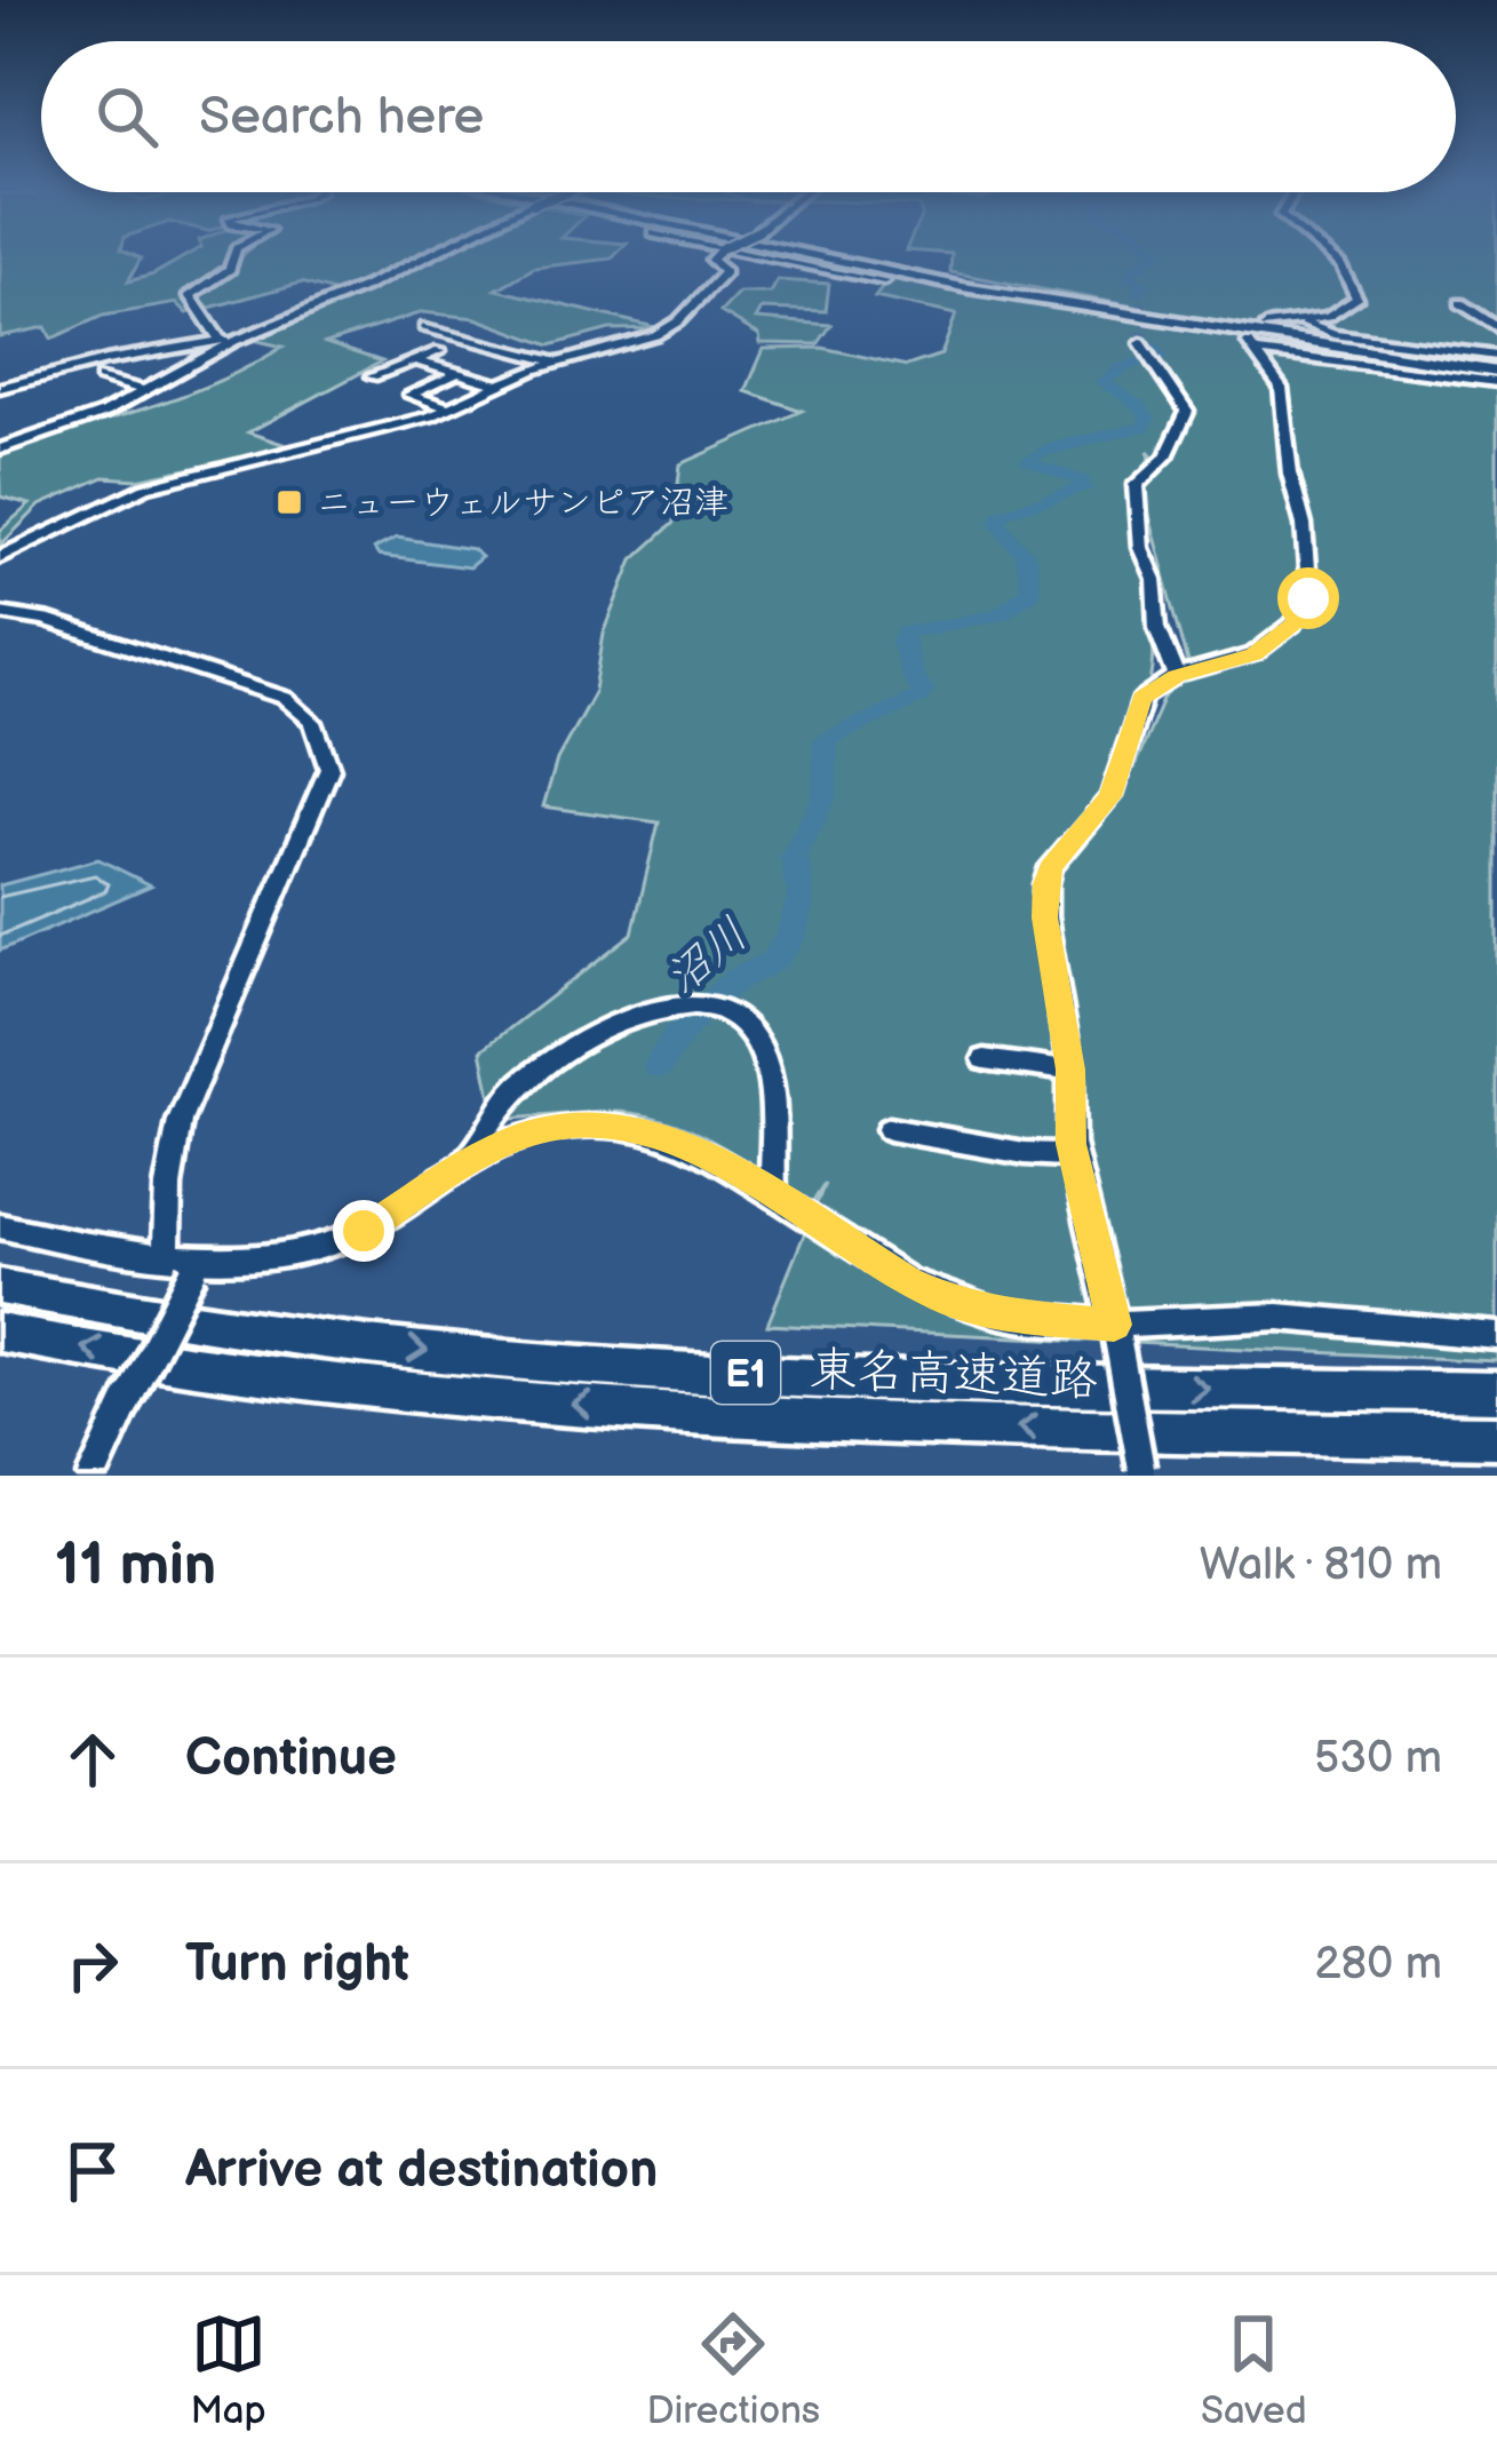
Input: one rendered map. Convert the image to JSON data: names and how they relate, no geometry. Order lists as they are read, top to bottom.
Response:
{
  "streets": {
    "highway": ["E1", "東名高速道路"]
  },
  "water": ["沼川"],
  "places": {
    "transit": ["ニューウェルサンピア沼津"]
  },
  "page": {
    "search": "Search here",
    "heading": ["11 min", "Walk · 810 m"],
    "list": [
      ["Continue", "530 m"],
      ["Turn right", "280 m"],
      "Arrive at destination"
    ],
    "nav": ["Map", "Directions", "Saved"]
  }
}
